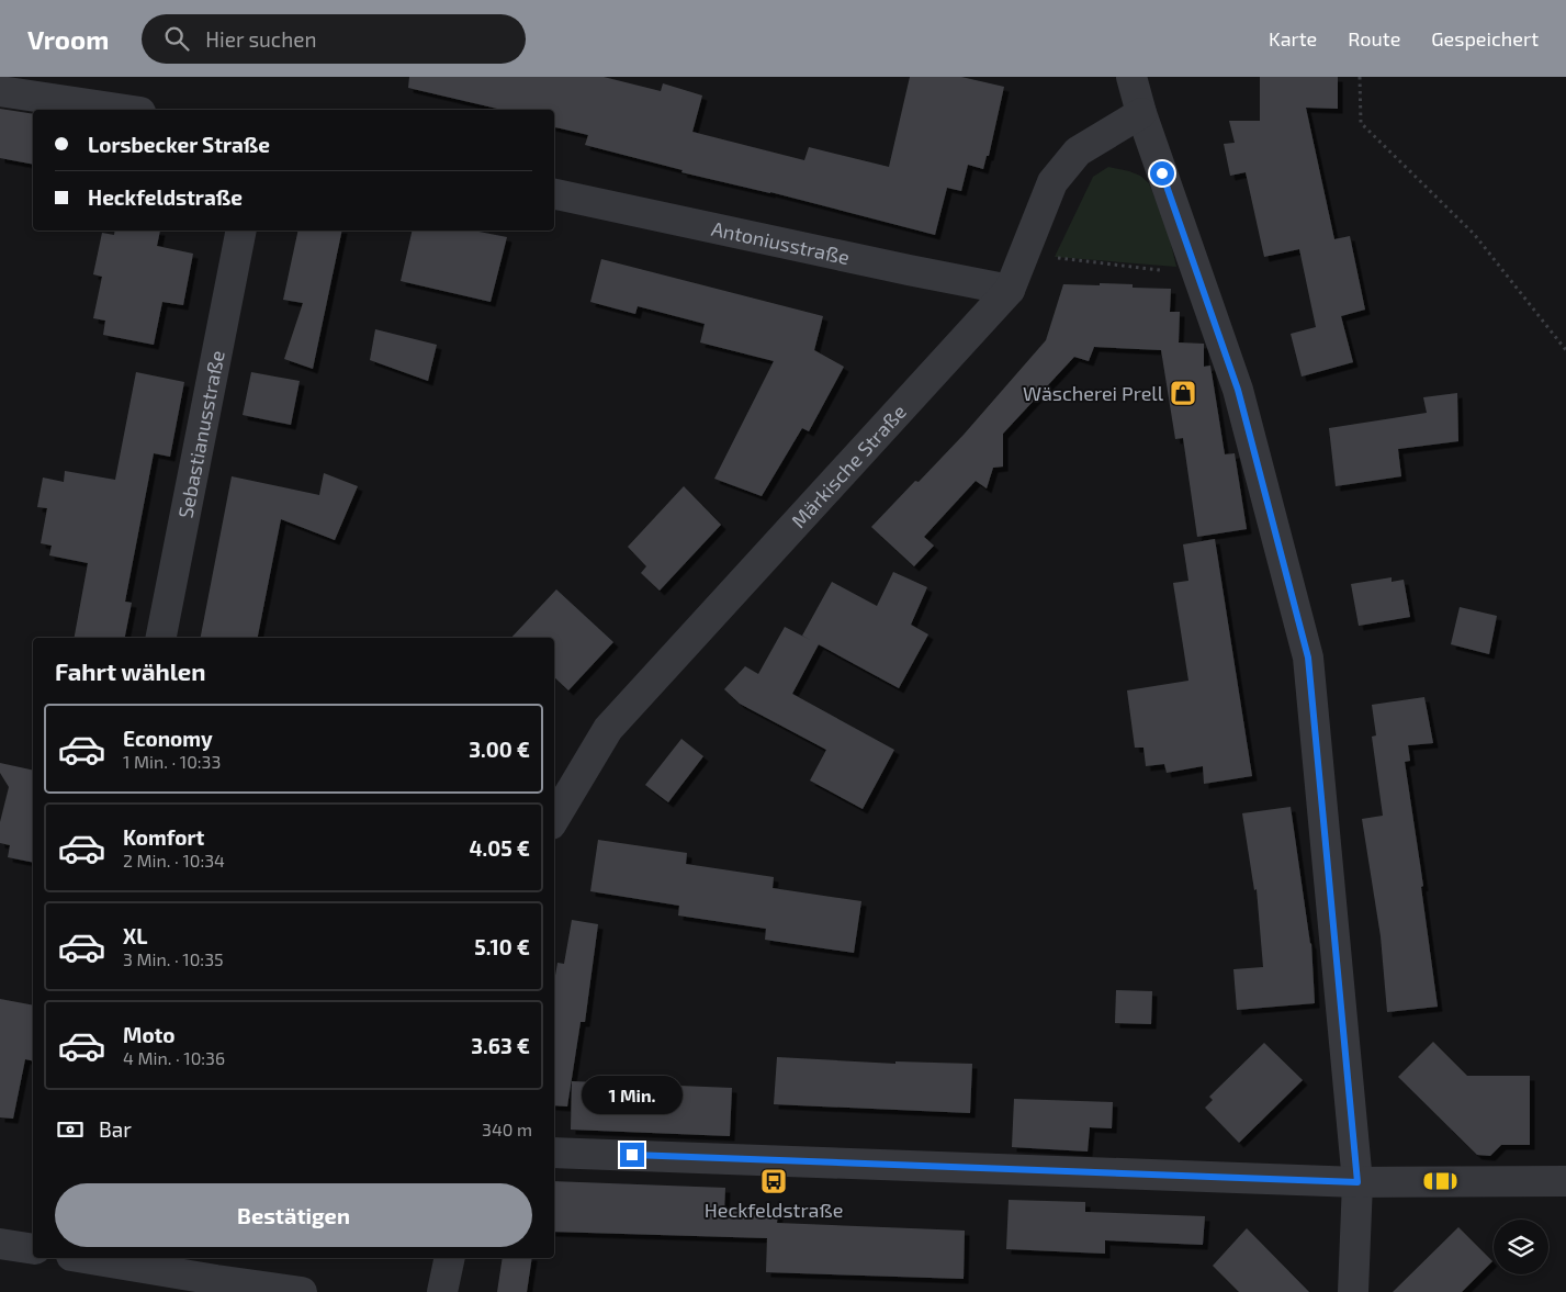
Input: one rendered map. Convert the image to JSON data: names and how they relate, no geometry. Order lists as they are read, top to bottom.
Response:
{
  "streets": {
    "street": ["Antoniusstraße", "Sebastianusstraße", "Märkische Straße"]
  },
  "crossings": [
    ["Antoniusstraße", "Märkische Straße"]
  ],
  "places": {
    "shop": ["Wäscherei Prell"],
    "bus stop": ["Heckfeldstraße"]
  },
  "page": {
    "header": "Vroom",
    "search": "Hier suchen",
    "nav": ["Karte", "Route", "Gespeichert"],
    "banner": ["Lorsbecker Straße", "Heckfeldstraße"],
    "heading": "Fahrt wählen",
    "list": [
      {
        "name": "Economy",
        "note": "1 Min. · 10:33",
        "value": "3.00 €"
      },
      {
        "name": "Komfort",
        "note": "2 Min. · 10:34",
        "value": "4.05 €"
      },
      {
        "name": "XL",
        "note": "3 Min. · 10:35",
        "value": "5.10 €"
      },
      {
        "name": "Moto",
        "note": "4 Min. · 10:36",
        "value": "3.63 €"
      }
    ],
    "bubble": "1 Min.",
    "pay": ["Bar", "340 m"],
    "buttons": "Bestätigen"
  }
}
